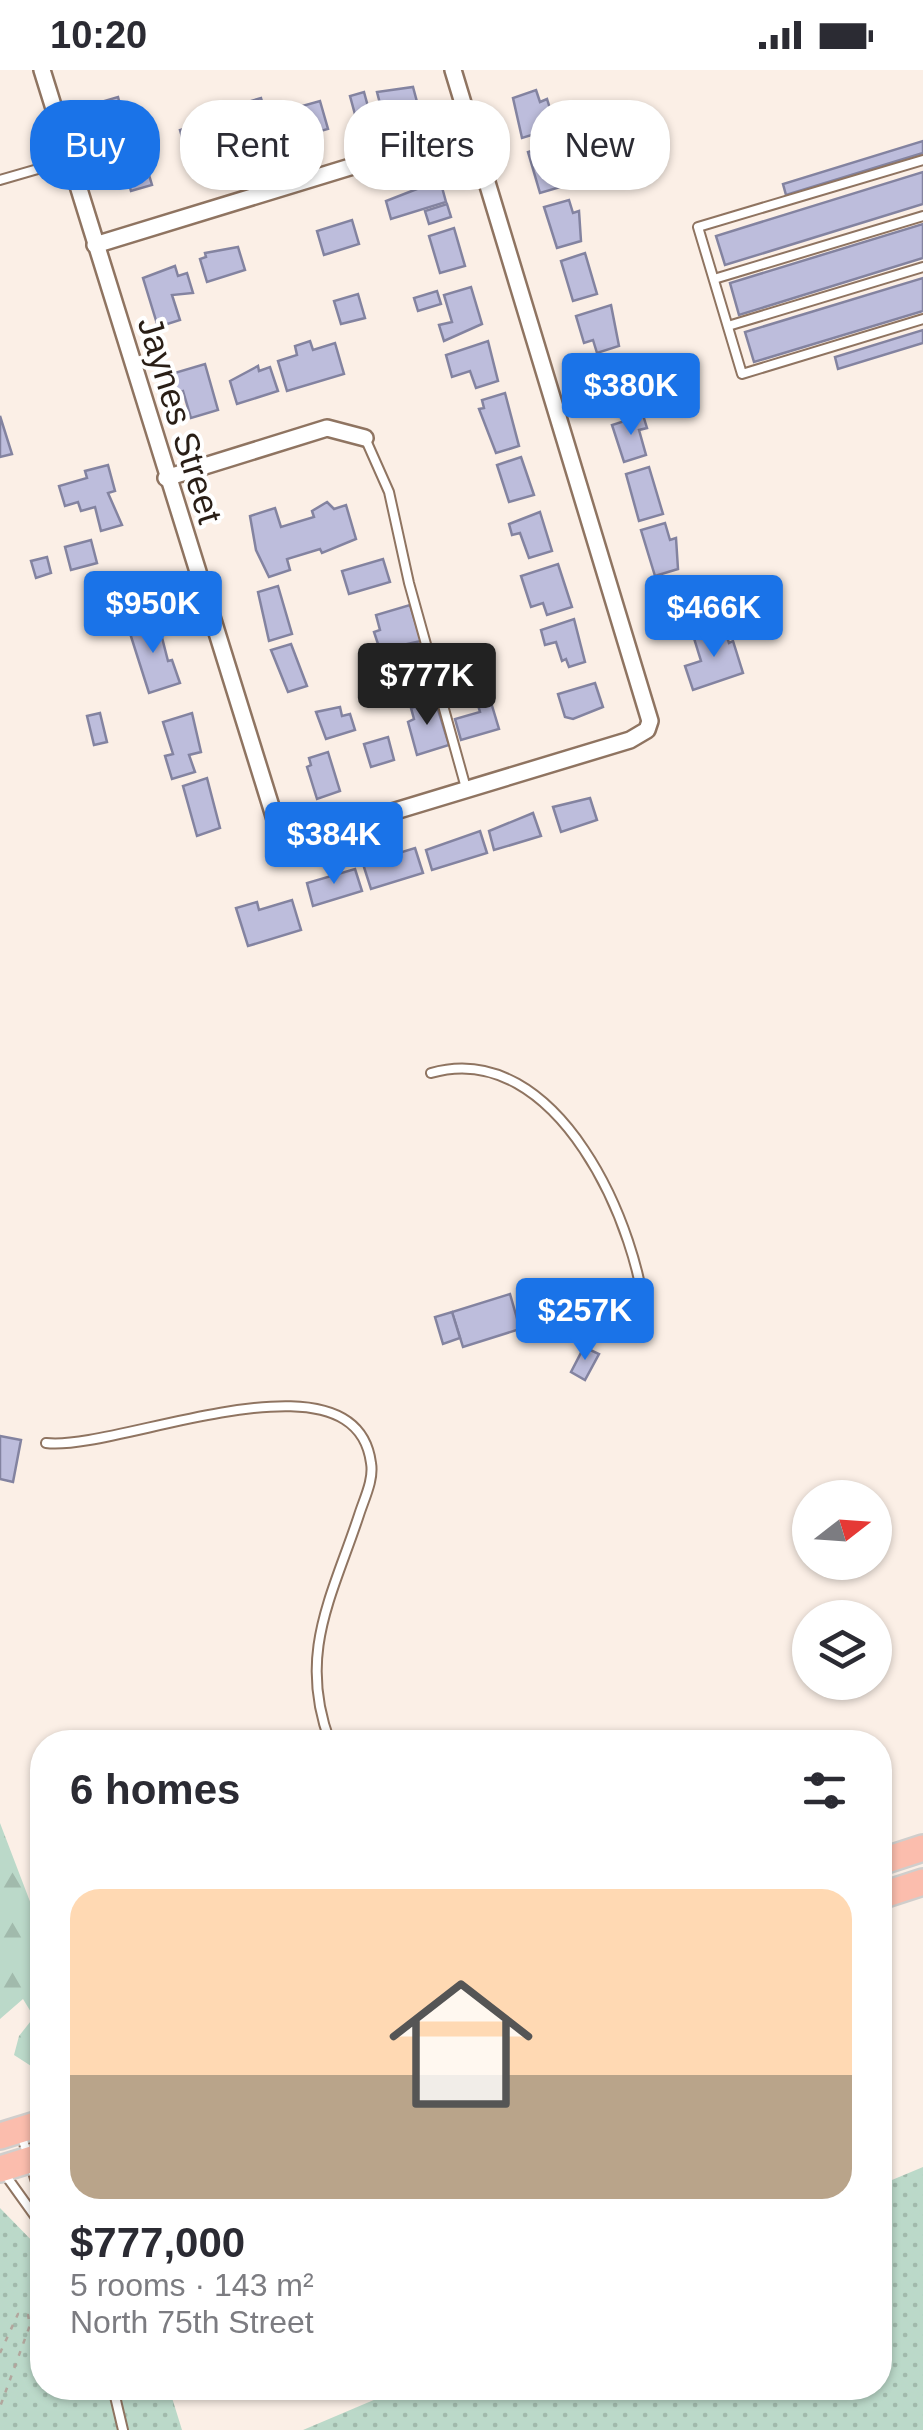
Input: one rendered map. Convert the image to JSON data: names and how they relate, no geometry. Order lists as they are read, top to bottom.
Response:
{
  "streets": {
    "street": ["Jaynes Street"]
  },
  "north": "right",
  "page": {
    "status": "10:20",
    "chip": [
      "Buy",
      "Rent",
      "Filters",
      "New"
    ],
    "price": [
      "$380K",
      "$950K",
      "$466K",
      "$777K",
      "$384K",
      "$257K"
    ],
    "heading": "6 homes",
    "list": [
      {
        "name": "$777,000",
        "note": "5 rooms · 143 m² · North 75th Street"
      }
    ]
  }
}
